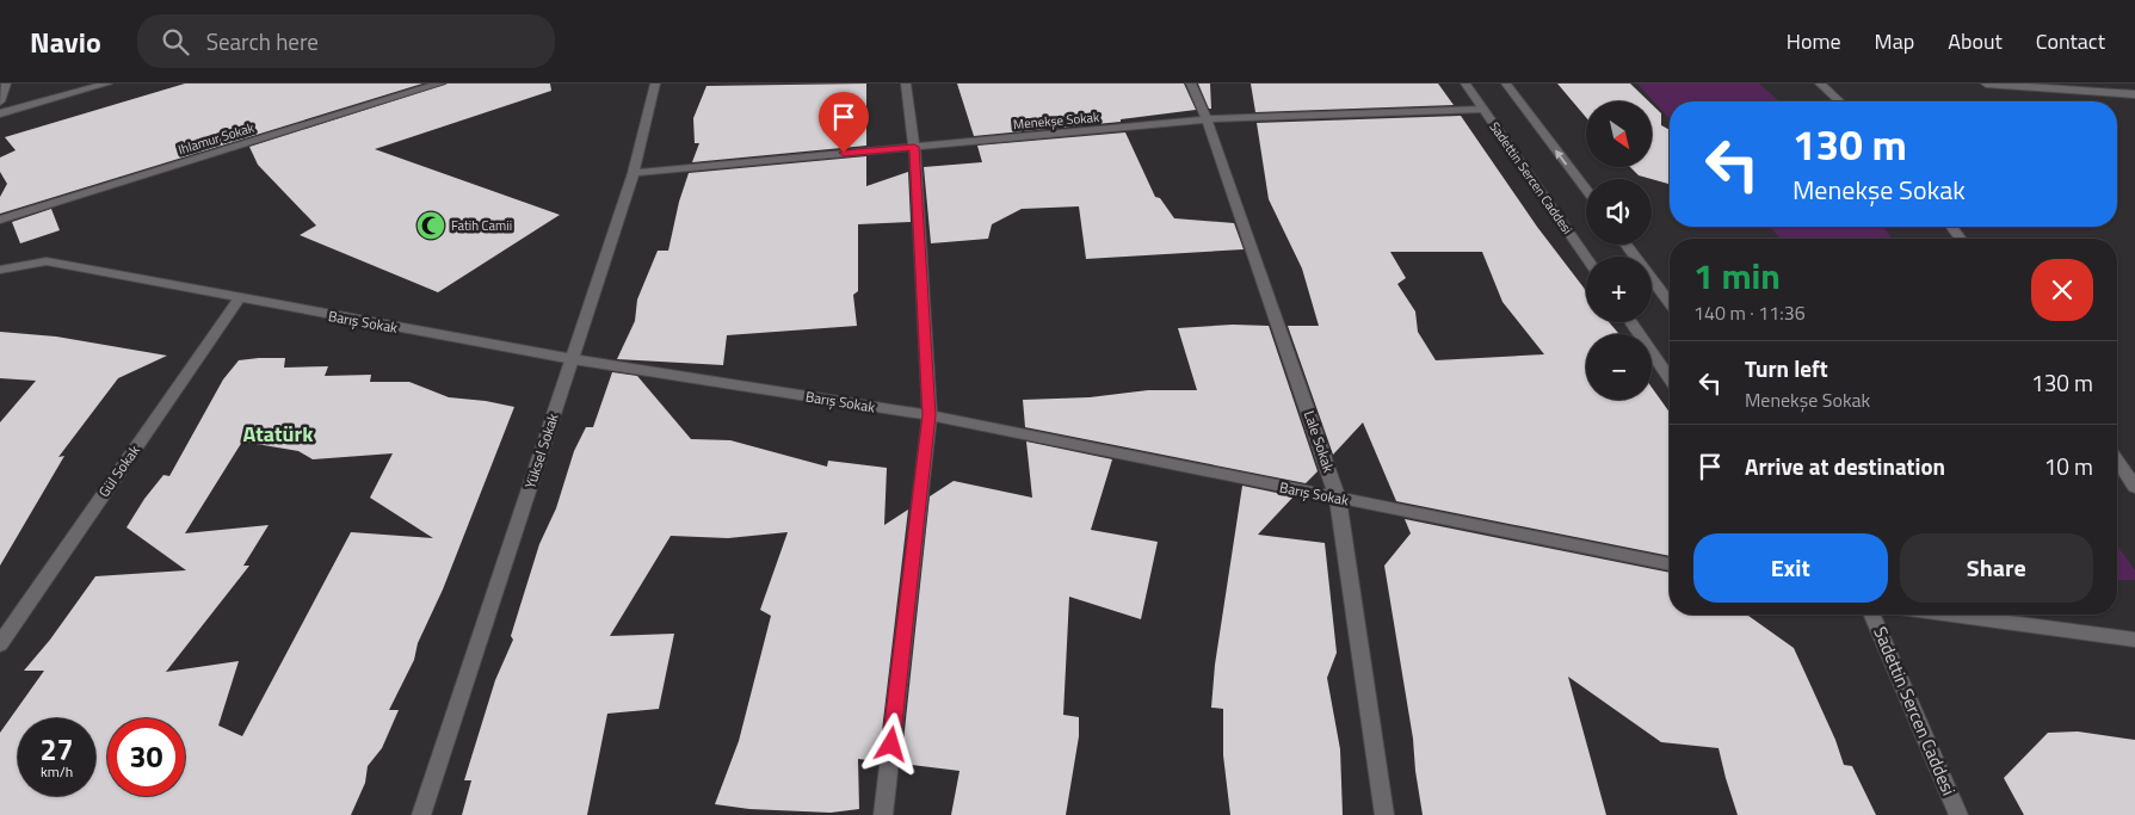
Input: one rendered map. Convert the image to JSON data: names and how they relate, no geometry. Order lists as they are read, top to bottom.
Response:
{
  "streets": {
    "street": [
      "Menekşe Sokak",
      "Ihlamur Sokak",
      "Sadettin Sercen Caddesi",
      "Barış Sokak",
      "Lale Sokak",
      "Yüksel Sokak",
      "Gül Sokak"
    ]
  },
  "crossings": [
    ["Menekşe Sokak", "Sadettin Sercen Caddesi"],
    ["Menekşe Sokak", "Lale Sokak"],
    ["Menekşe Sokak", "Yüksel Sokak"],
    ["Barış Sokak", "Lale Sokak"],
    ["Barış Sokak", "Yüksel Sokak"],
    ["Barış Sokak", "Gül Sokak"]
  ],
  "districts": ["Atatürk"],
  "places": {
    "mosque": ["Fatih Camii"]
  },
  "north": "bottom right",
  "page": {
    "header": "Navio",
    "search": "Search here",
    "nav": [
      "Home",
      "Map",
      "About",
      "Contact"
    ],
    "map_buttons": ["+", "−"],
    "turn": ["130 m", "Menekşe Sokak"],
    "heading": ["1 min", "140 m · 11:36"],
    "list": [
      {
        "name": "Turn left",
        "note": "Menekşe Sokak",
        "value": "130 m"
      },
      {
        "name": "Arrive at destination",
        "value": "10 m"
      }
    ],
    "buttons": ["Exit", "Share"],
    "speed": "27 km/h",
    "limit": "30"
  }
}
